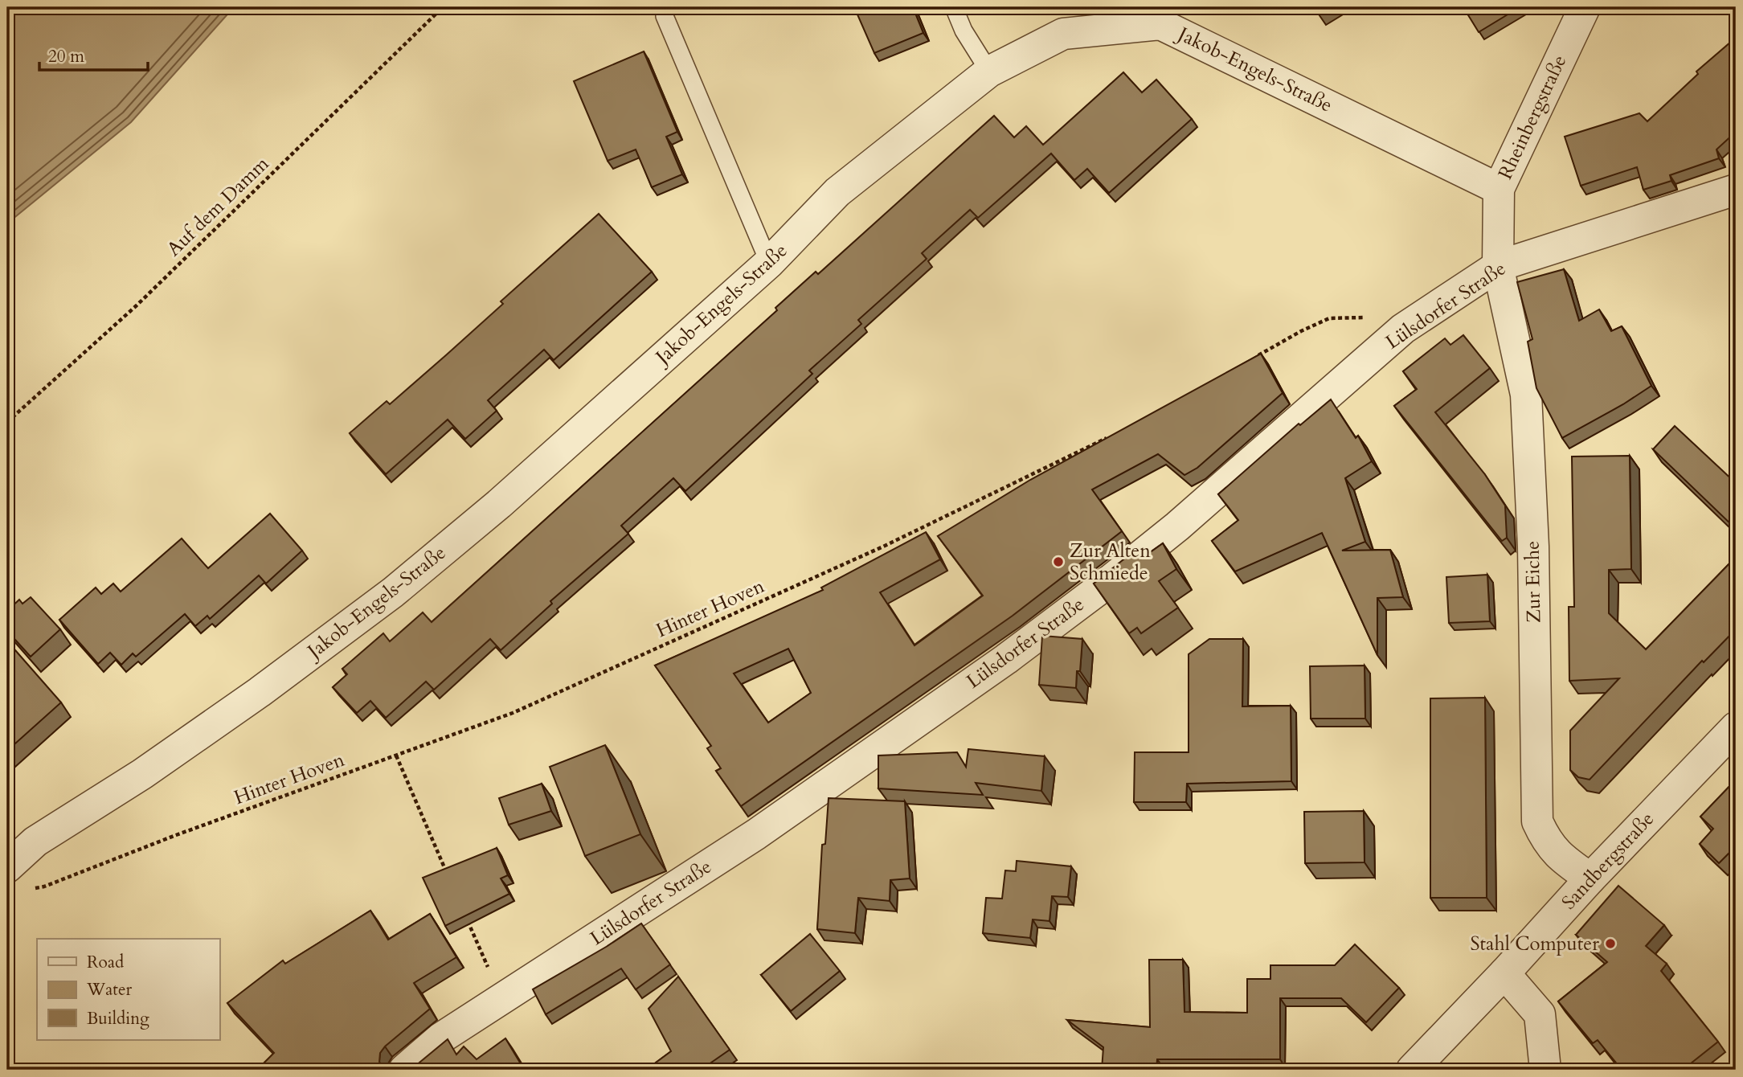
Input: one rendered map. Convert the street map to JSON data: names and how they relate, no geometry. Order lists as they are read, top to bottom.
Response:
{
  "streets": {
    "street": [
      "Jakob-Engels-Straße",
      "Rheinbergstraße",
      "Lülsdorfer Straße",
      "Zur Eiche",
      "Sandbergstraße"
    ],
    "path": ["Auf dem Damm", "Hinter Hoven"]
  },
  "crossings": [
    ["Jakob-Engels-Straße", "Rheinbergstraße"],
    ["Jakob-Engels-Straße", "Hinter Hoven"],
    ["Rheinbergstraße", "Lülsdorfer Straße"],
    ["Rheinbergstraße", "Zur Eiche"],
    ["Lülsdorfer Straße", "Zur Eiche"],
    ["Zur Eiche", "Sandbergstraße"]
  ],
  "places": ["Zur Alten Schmiede", "Stahl Computer"],
  "legend": ["Road", "Water", "Building"],
  "scale_bar": "20 m"
}
